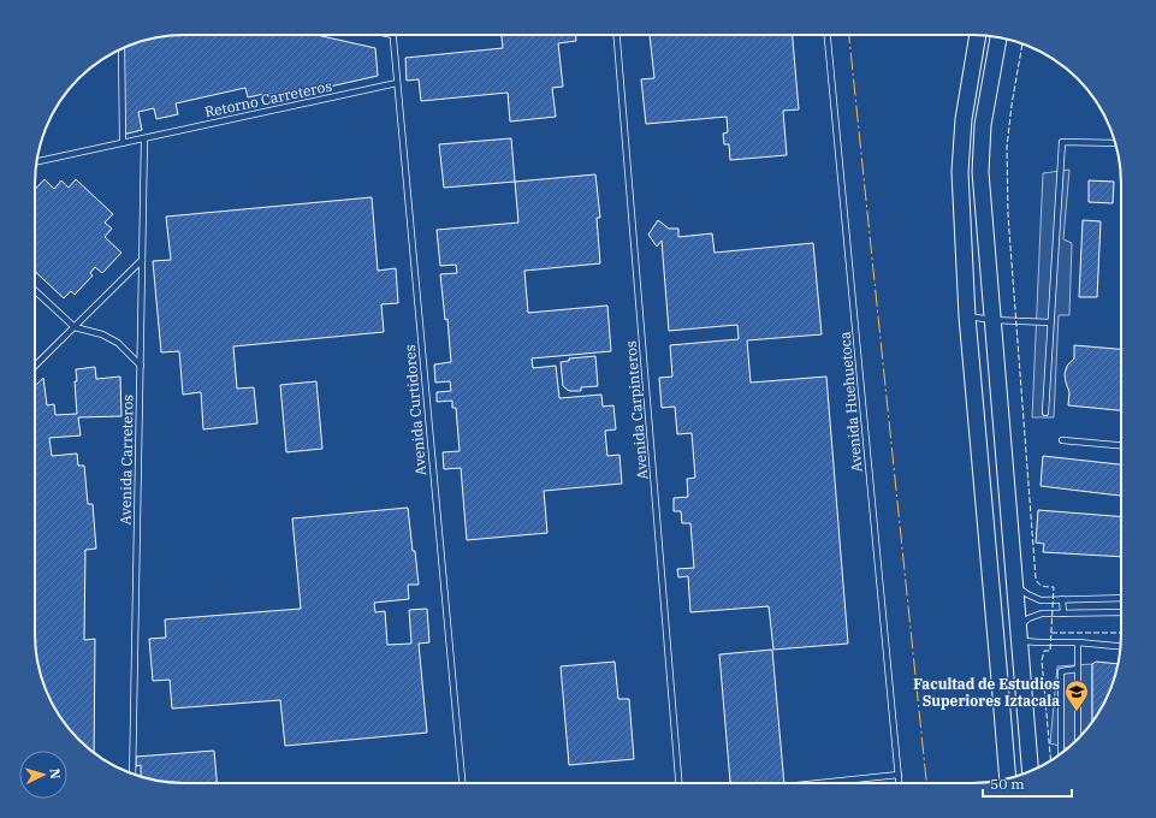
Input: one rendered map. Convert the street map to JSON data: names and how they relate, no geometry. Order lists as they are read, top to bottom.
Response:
{
  "streets": {
    "lane": [
      "Retorno Carreteros",
      "Avenida Huehuetoca",
      "Avenida Curtidores",
      "Avenida Carpinteros",
      "Avenida Carreteros"
    ]
  },
  "crossings": [
    ["Retorno Carreteros", "Avenida Curtidores"],
    ["Retorno Carreteros", "Avenida Carreteros"]
  ],
  "places": {
    "school or university": ["Facultad de Estudios Superiores Iztacala"]
  },
  "scale_bar": "50 m",
  "north": "right"
}
